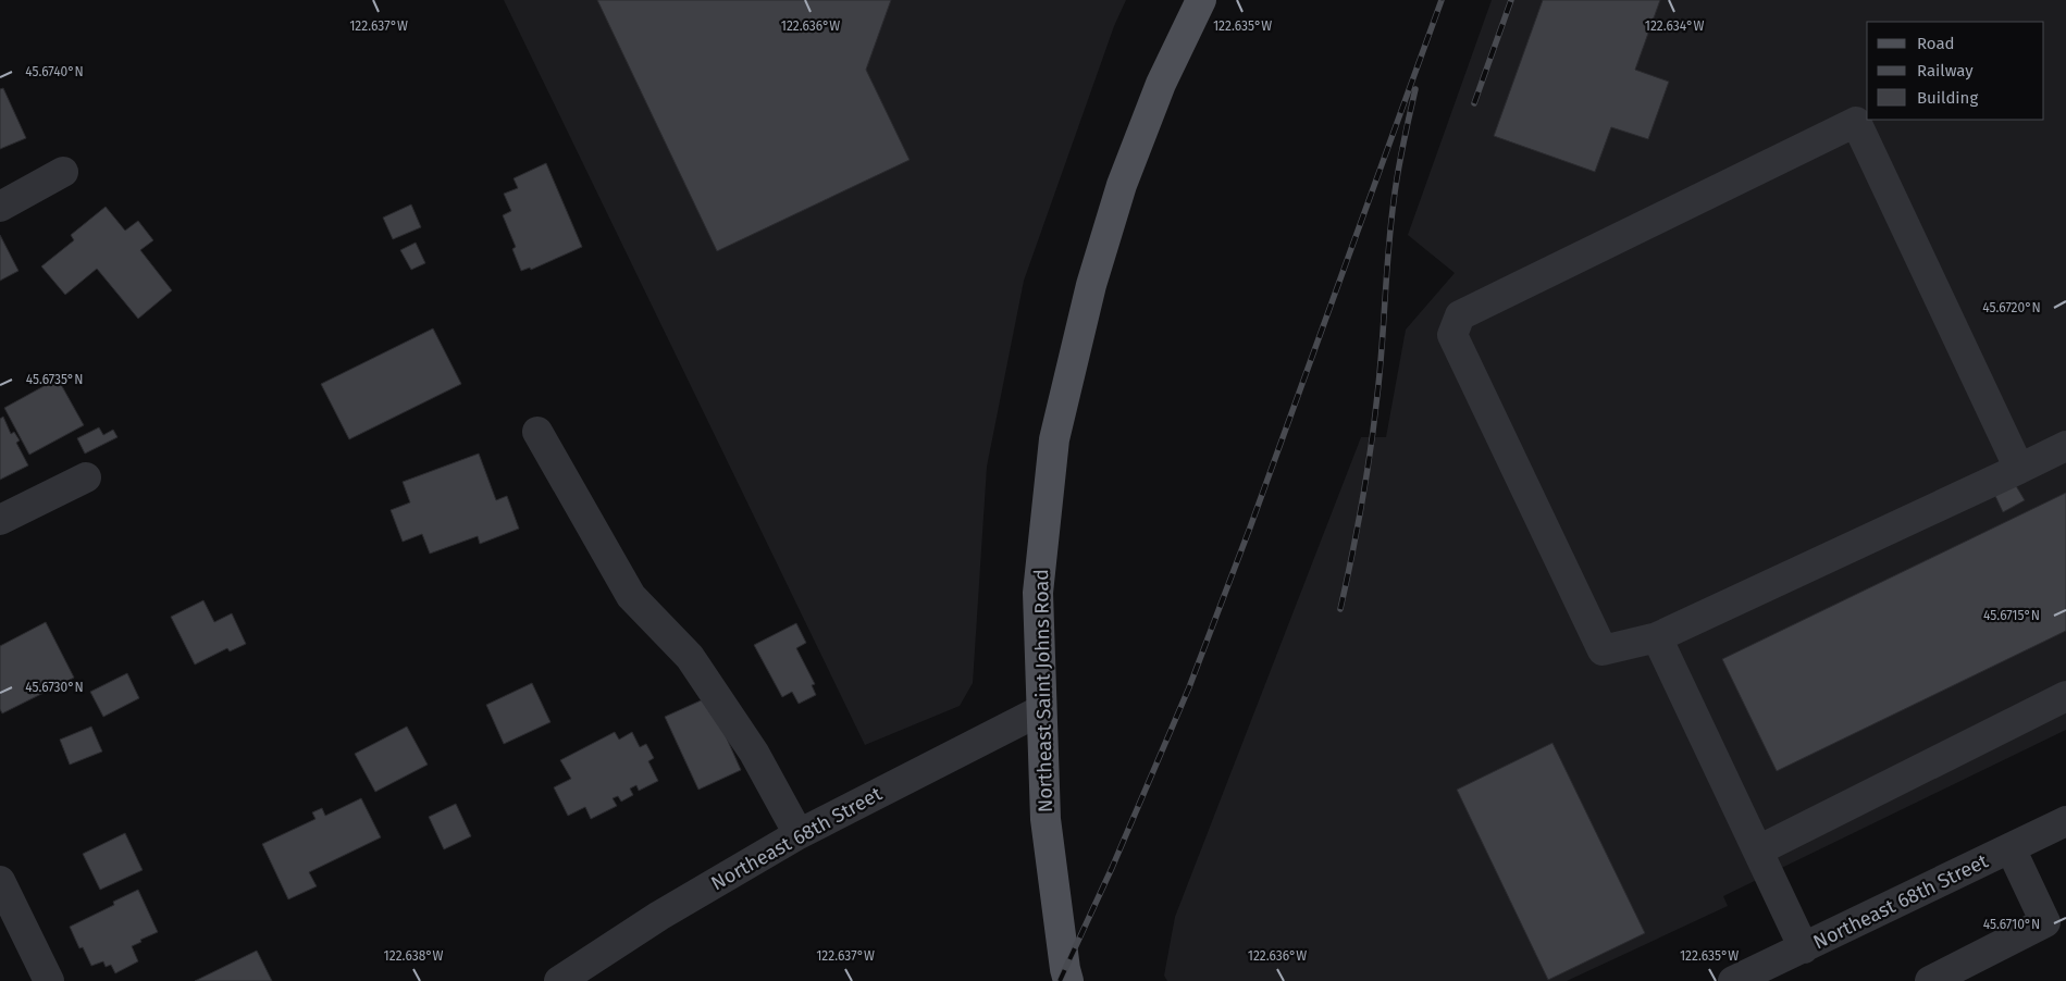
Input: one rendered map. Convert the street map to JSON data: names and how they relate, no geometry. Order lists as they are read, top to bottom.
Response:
{
  "streets": {
    "main road": ["Northeast Saint Johns Road"],
    "street": ["Northeast 68th Street"]
  },
  "crossings": [
    ["Northeast Saint Johns Road", "Northeast 68th Street"]
  ],
  "legend": ["Road", "Railway", "Building"],
  "coordinates": [
    "122.637°W",
    "122.636°W",
    "122.635°W",
    "122.634°W",
    "45.6740°N",
    "45.6720°N",
    "45.6735°N",
    "45.6715°N",
    "45.6730°N",
    "45.6710°N",
    "122.638°W"
  ]
}
